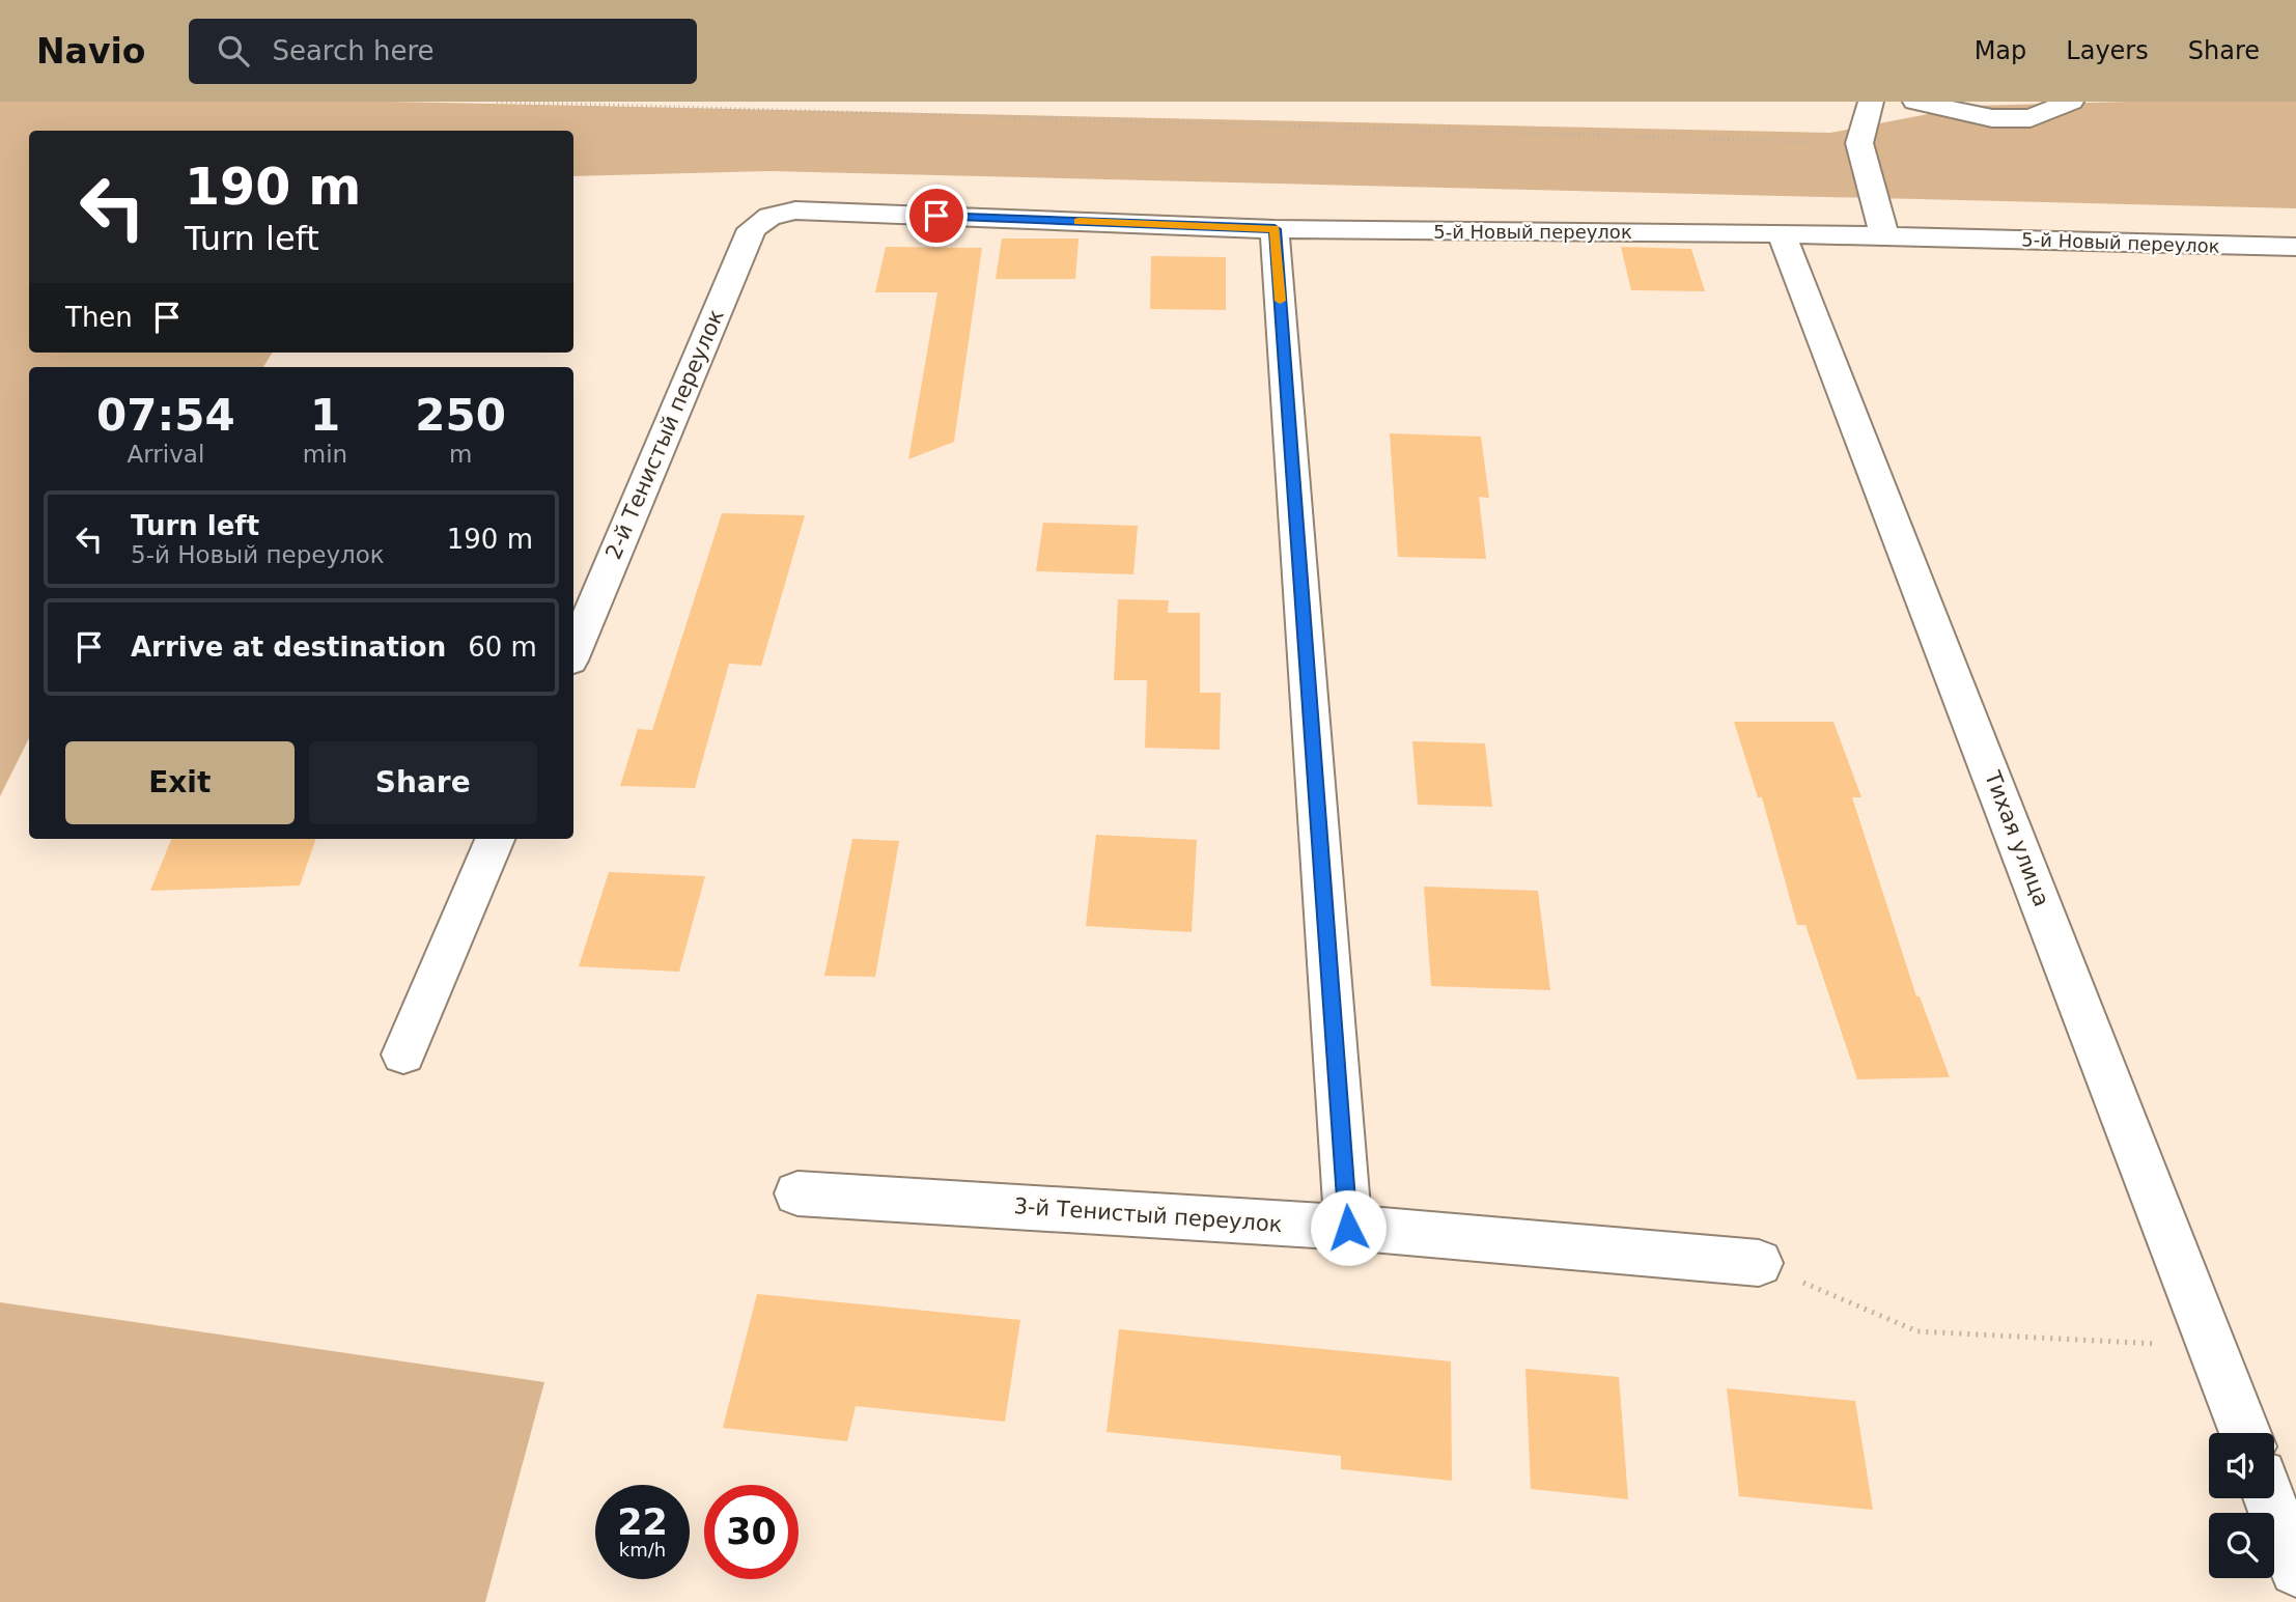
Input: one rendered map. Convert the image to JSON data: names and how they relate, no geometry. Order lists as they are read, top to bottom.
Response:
{
  "streets": {
    "street": [
      "5-й Новый переулок",
      "2-й Тенистый переулок",
      "Тихая улица",
      "3-й Тенистый переулок"
    ]
  },
  "crossings": [
    ["5-й Новый переулок", "2-й Тенистый переулок"],
    ["5-й Новый переулок", "Тихая улица"]
  ],
  "page": {
    "header": "Navio",
    "search": "Search here",
    "nav": ["Map", "Layers", "Share"],
    "turn": ["190 m", "Turn left"],
    "then": "Then",
    "eta": [
      "07:54",
      "Arrival",
      "1",
      "min",
      "250",
      "m"
    ],
    "list": [
      {
        "name": "Turn left",
        "note": "5-й Новый переулок",
        "value": "190 m"
      },
      {
        "name": "Arrive at destination",
        "value": "60 m"
      }
    ],
    "buttons": ["Exit", "Share"],
    "speed": "22 km/h",
    "limit": "30"
  }
}
